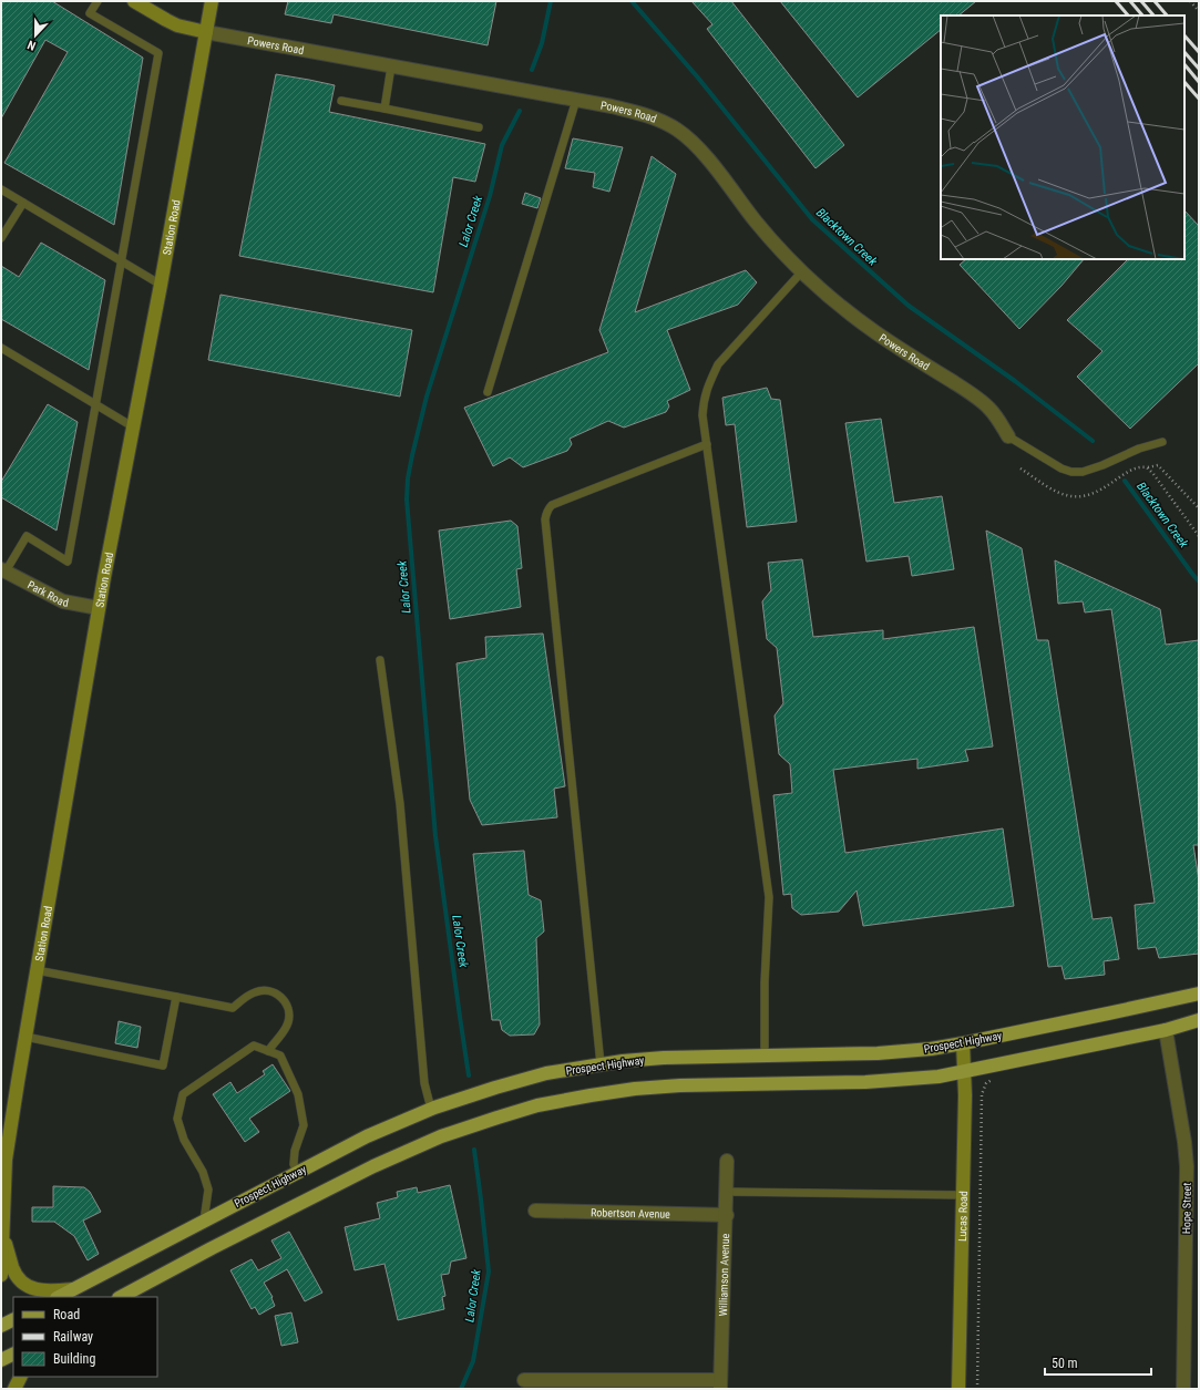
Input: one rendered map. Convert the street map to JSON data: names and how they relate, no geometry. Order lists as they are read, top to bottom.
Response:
{
  "streets": {
    "main road": [
      "Powers Road",
      "Station Road",
      "Prospect Highway",
      "Lucas Road"
    ],
    "street": [
      "Park Road",
      "Hope Street",
      "Robertson Avenue",
      "Williamson Avenue"
    ]
  },
  "crossings": [
    ["Powers Road", "Station Road"],
    ["Station Road", "Park Road"],
    ["Prospect Highway", "Lucas Road"],
    ["Robertson Avenue", "Williamson Avenue"]
  ],
  "water": ["Lalor Creek", "Blacktown Creek"],
  "legend": ["Road", "Railway", "Building"],
  "scale_bar": "50 m",
  "north": "bottom"
}
